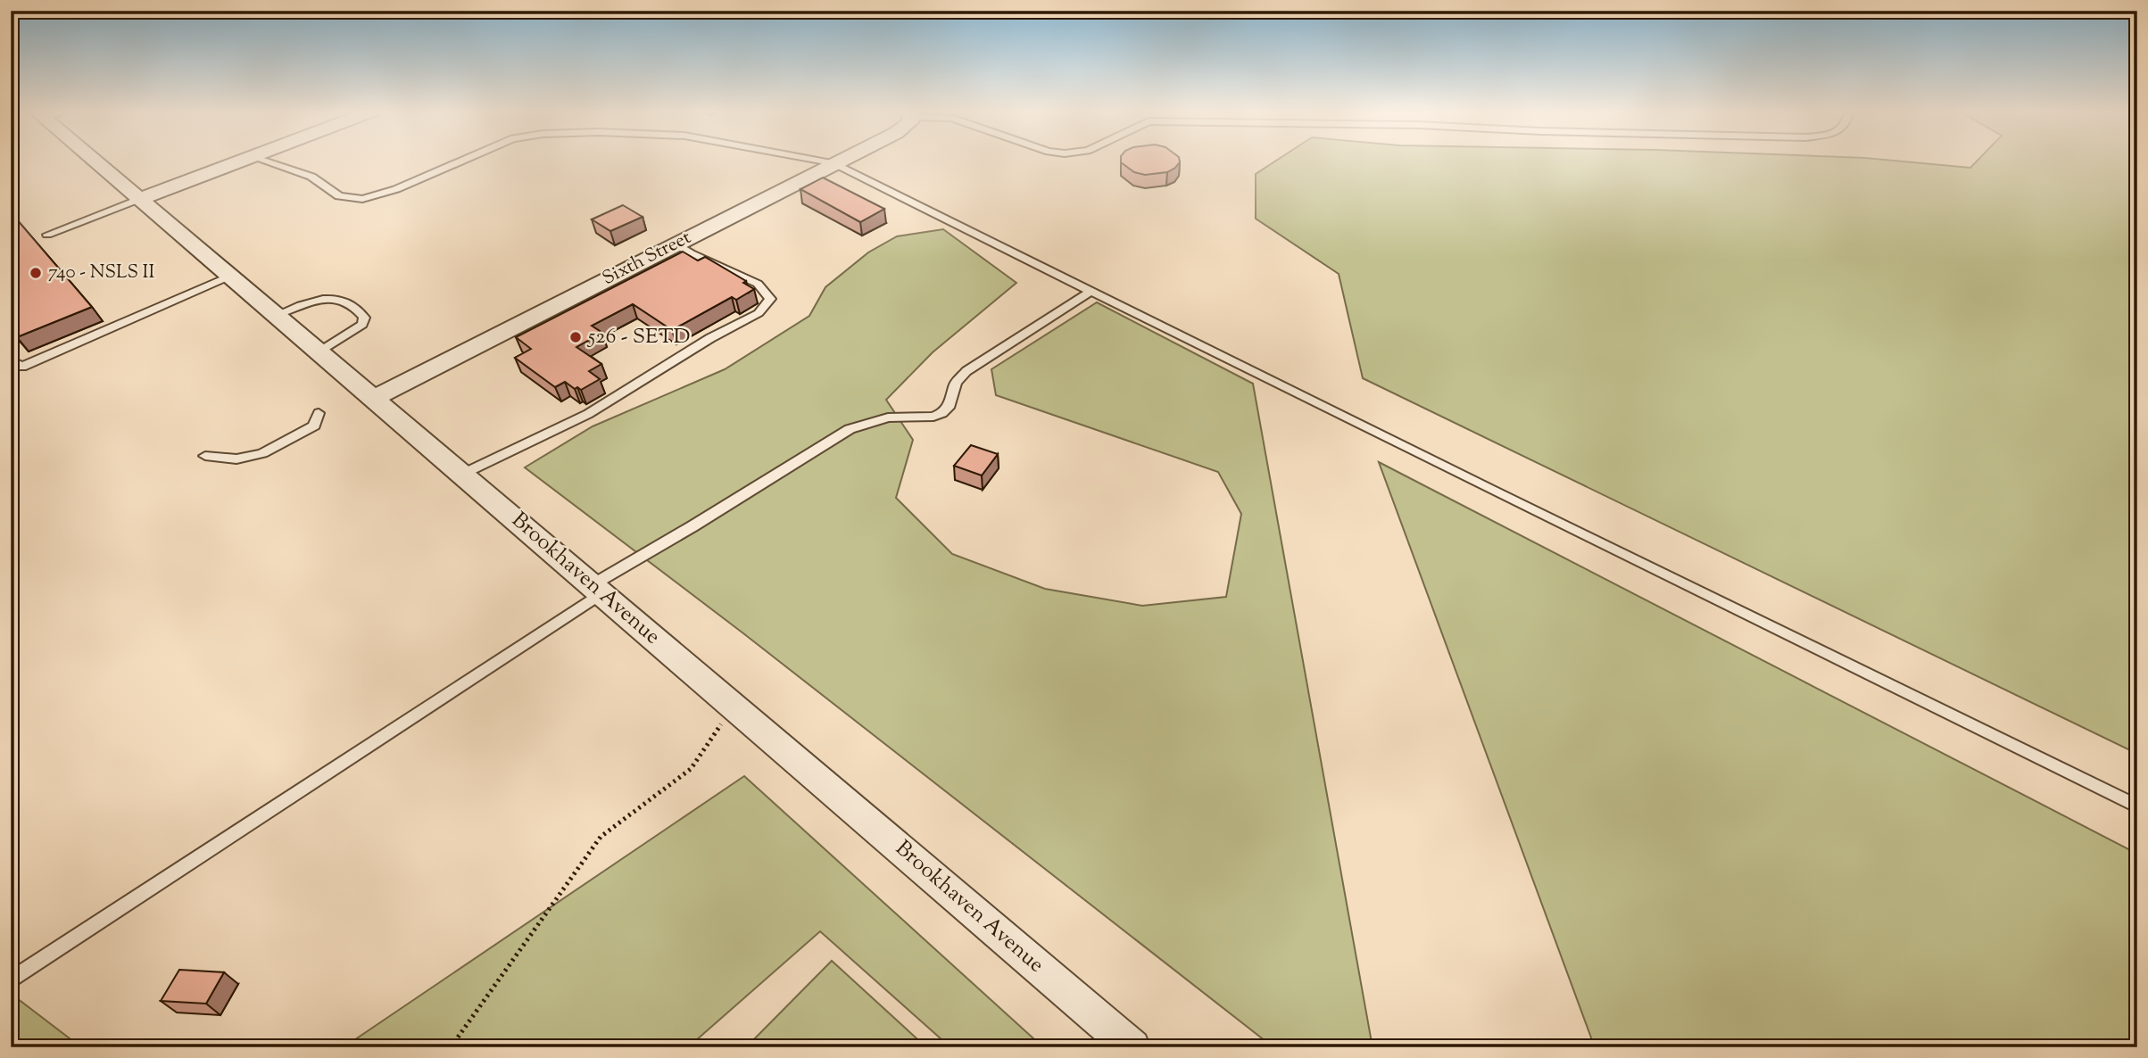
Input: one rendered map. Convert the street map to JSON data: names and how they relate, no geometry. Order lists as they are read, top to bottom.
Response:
{
  "streets": {
    "street": ["Sixth Street", "Brookhaven Avenue"]
  },
  "crossings": [
    ["Sixth Street", "Brookhaven Avenue"]
  ],
  "places": ["740 - NSLS II", "526 - SETD"]
}
